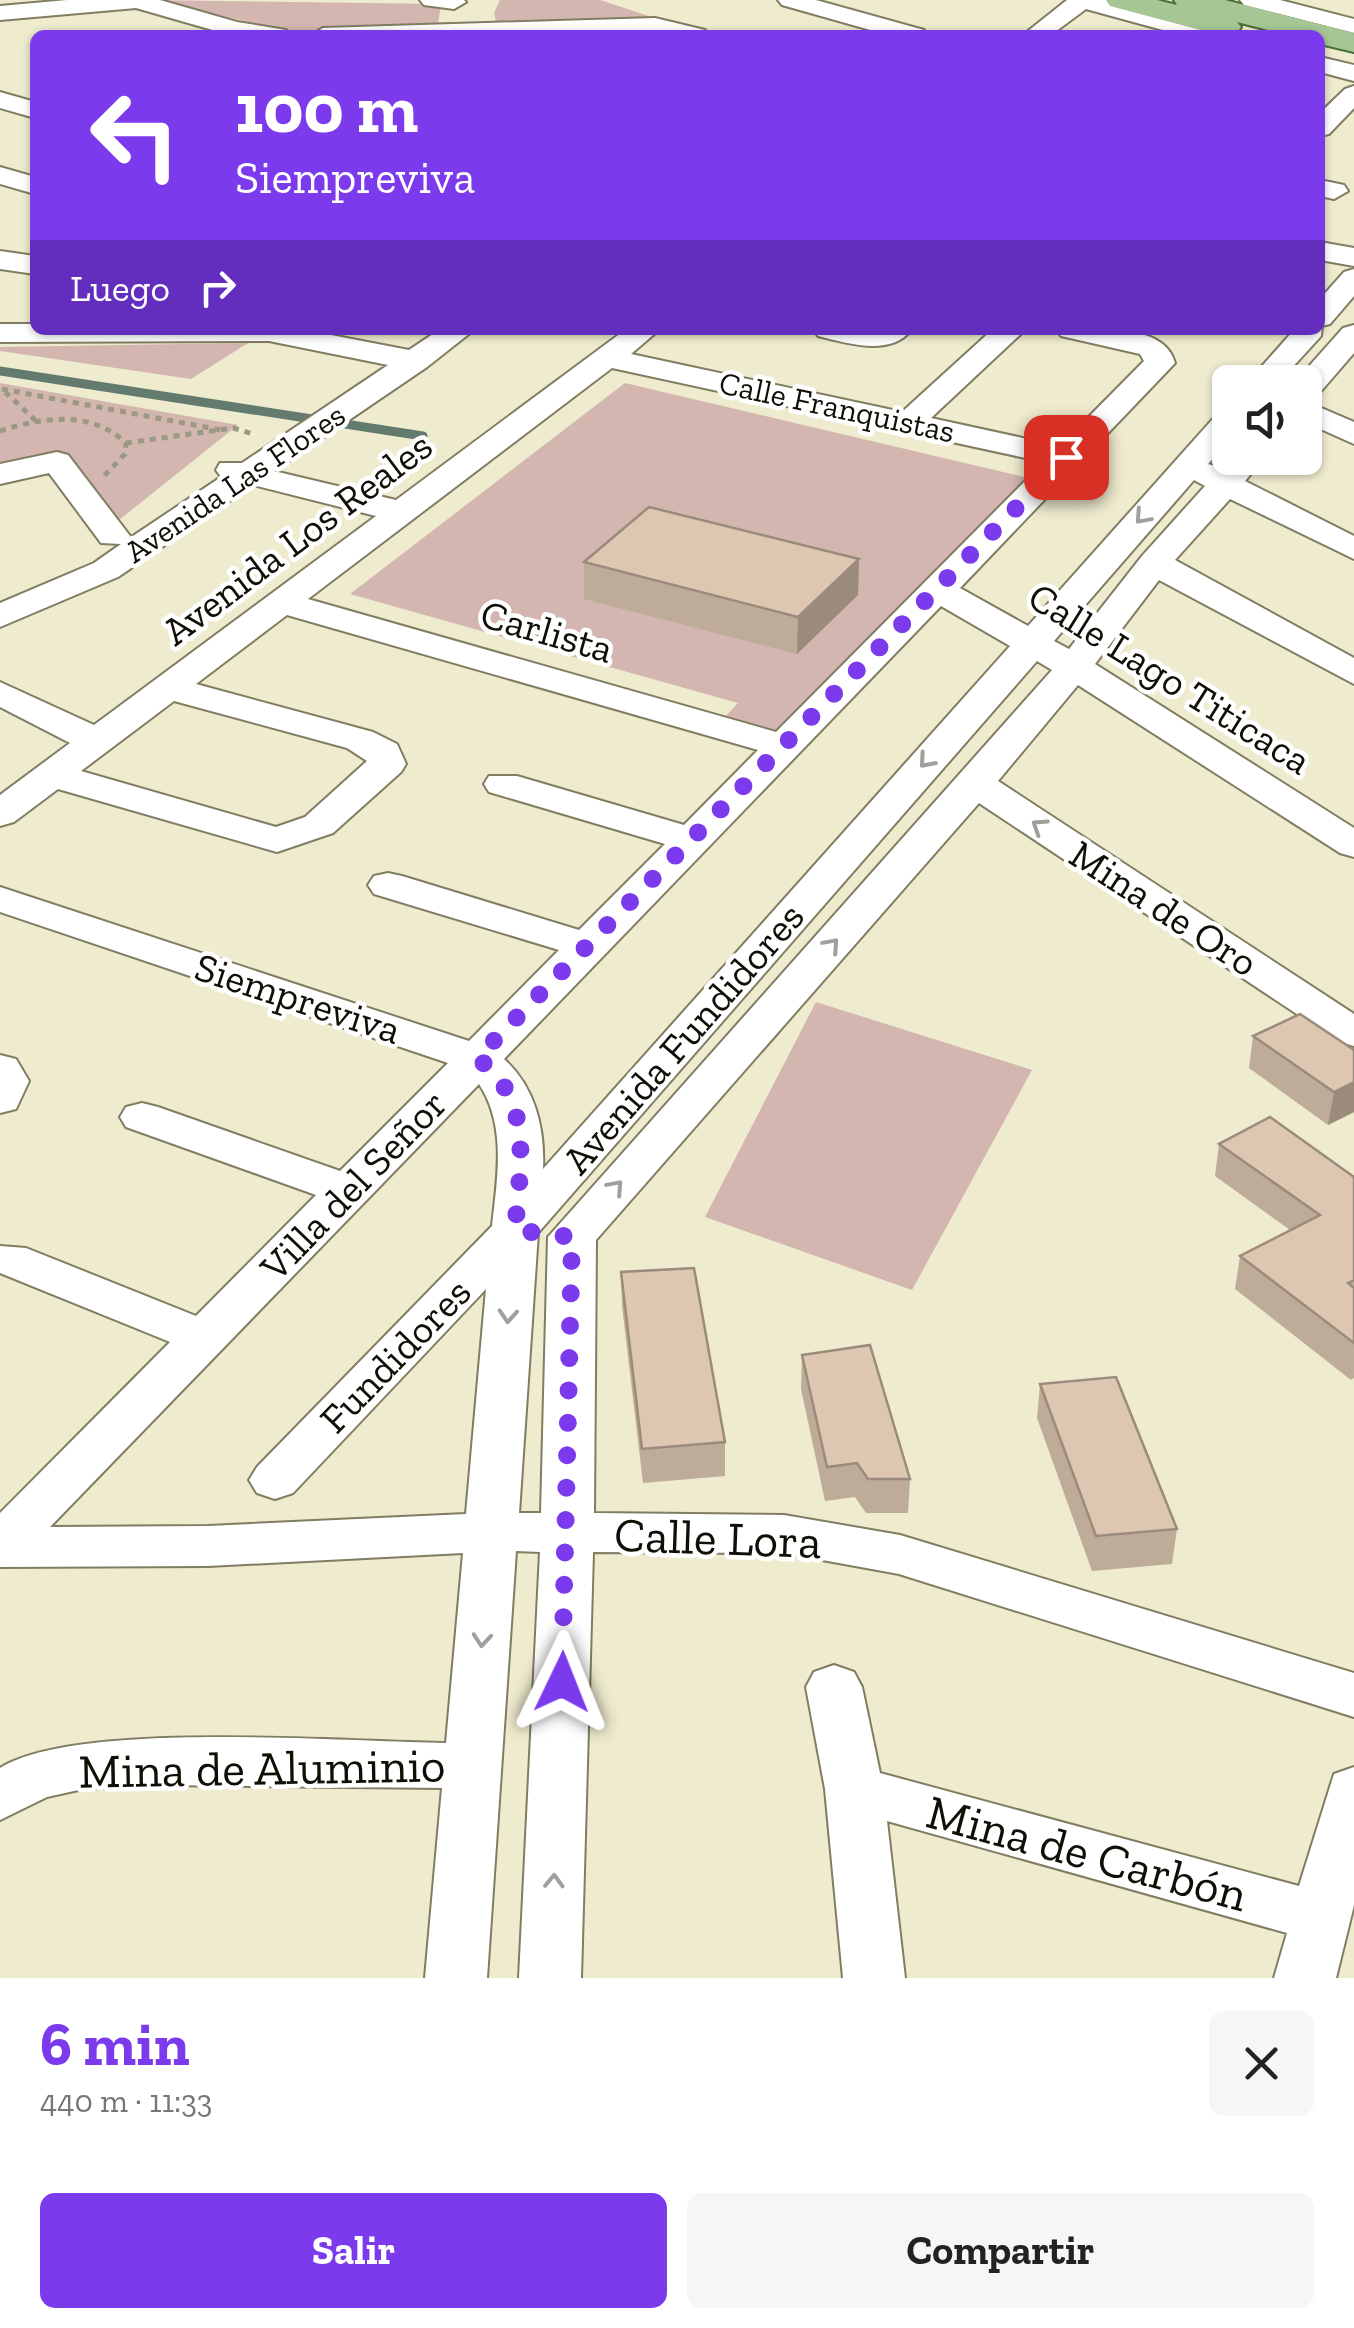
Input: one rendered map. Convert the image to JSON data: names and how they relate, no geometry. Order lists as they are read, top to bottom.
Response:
{
  "streets": {
    "street": [
      "Calle Franquistas",
      "Avenida Las Flores",
      "Avenida Los Reales",
      "Carlista",
      "Calle Lago Titicaca",
      "Mina de Oro",
      "Siempreviva",
      "Avenida Fundidores",
      "Villa del Señor",
      "Fundidores",
      "Calle Lora",
      "Mina de Aluminio",
      "Mina de Carbón"
    ]
  },
  "crossings": [
    ["Calle Franquistas", "Avenida Los Reales"],
    ["Calle Franquistas", "Villa del Señor"],
    ["Avenida Los Reales", "Carlista"],
    ["Carlista", "Villa del Señor"],
    ["Calle Lago Titicaca", "Avenida Fundidores"],
    ["Calle Lago Titicaca", "Villa del Señor"],
    ["Mina de Oro", "Avenida Fundidores"],
    ["Siempreviva", "Villa del Señor"],
    ["Avenida Fundidores", "Fundidores"],
    ["Avenida Fundidores", "Calle Lora"],
    ["Villa del Señor", "Calle Lora"]
  ],
  "page": {
    "turn": ["100 m", "Siempreviva"],
    "then": "Luego",
    "heading": ["6 min", "440 m · 11:33"],
    "buttons": ["Salir", "Compartir"]
  }
}
